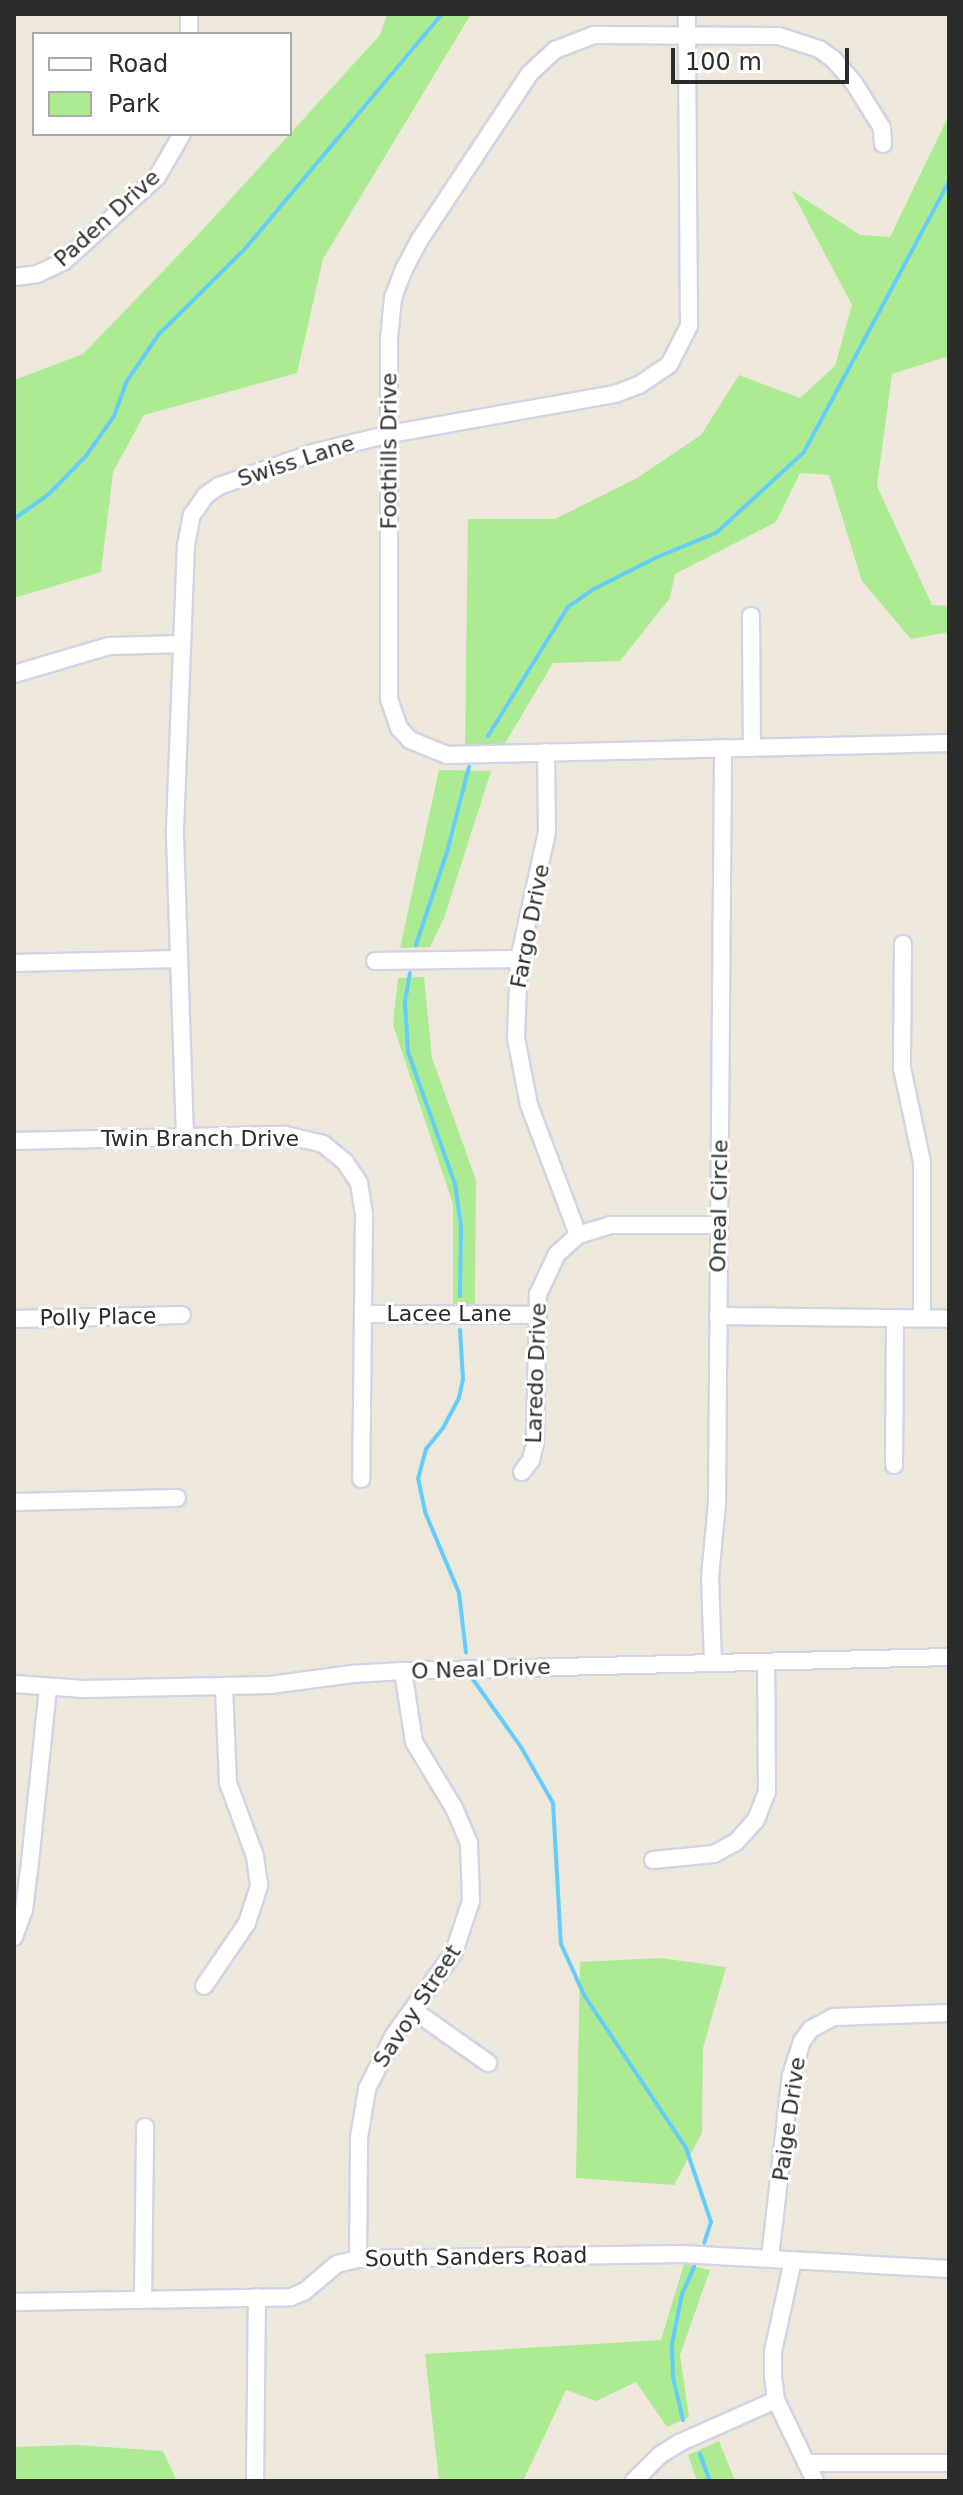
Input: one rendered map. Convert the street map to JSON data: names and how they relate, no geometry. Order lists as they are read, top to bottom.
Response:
{
  "streets": {
    "street": [
      "Paden Drive",
      "Foothills Drive",
      "Swiss Lane",
      "Fargo Drive",
      "Twin Branch Drive",
      "Oneal Circle",
      "Lacee Lane",
      "Polly Place",
      "Laredo Drive",
      "O Neal Drive",
      "Savoy Street",
      "Paige Drive",
      "South Sanders Road"
    ]
  },
  "crossings": [
    ["Foothills Drive", "Swiss Lane"],
    ["Foothills Drive", "Fargo Drive"],
    ["Foothills Drive", "Oneal Circle"],
    ["Swiss Lane", "Twin Branch Drive"],
    ["Fargo Drive", "Laredo Drive"],
    ["Twin Branch Drive", "Lacee Lane"],
    ["Oneal Circle", "O Neal Drive"],
    ["Lacee Lane", "Laredo Drive"],
    ["O Neal Drive", "Savoy Street"],
    ["Savoy Street", "South Sanders Road"],
    ["Paige Drive", "South Sanders Road"]
  ],
  "legend": ["Road", "Park"],
  "scale_bar": "100 m"
}
